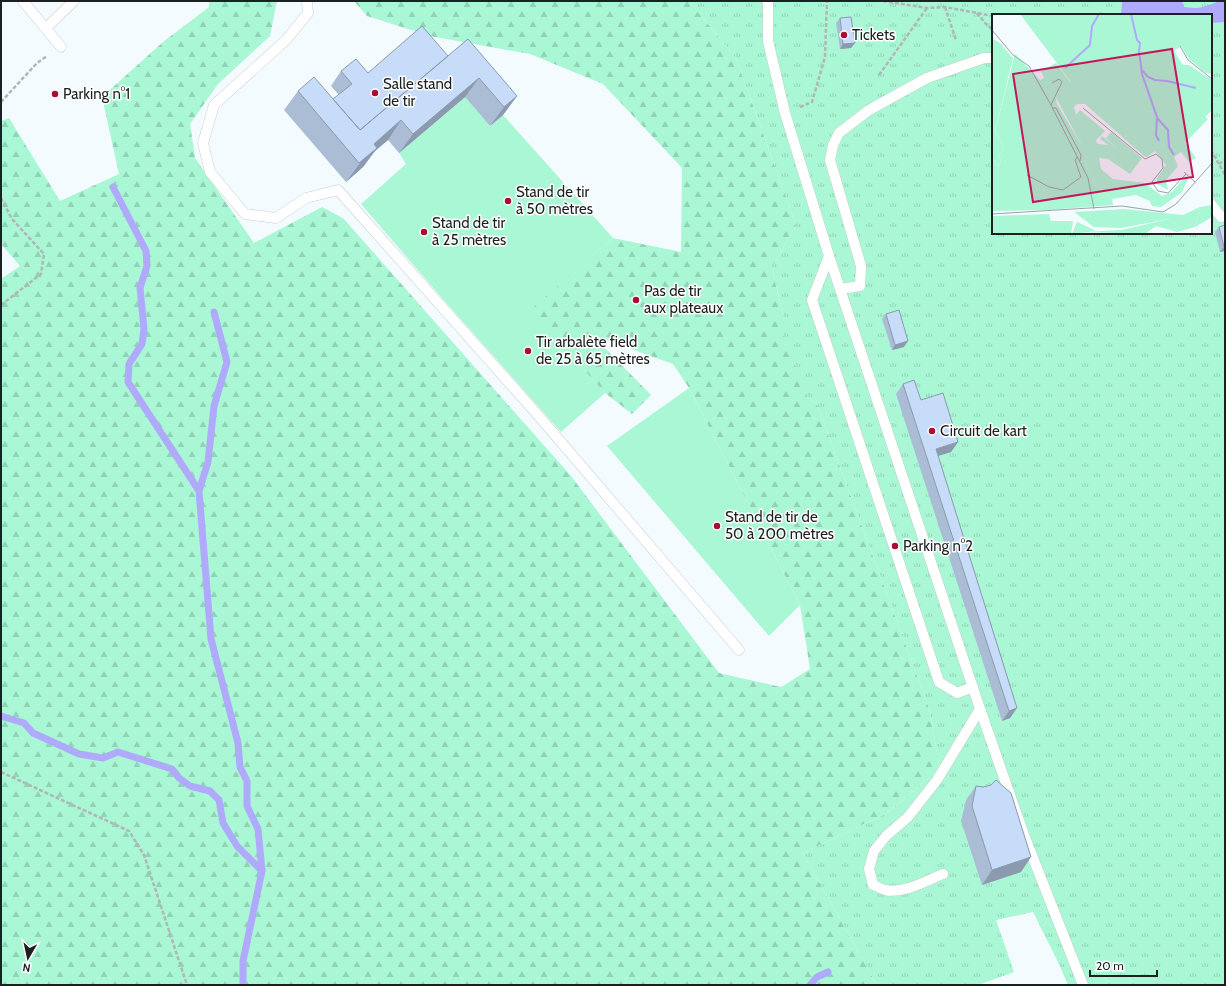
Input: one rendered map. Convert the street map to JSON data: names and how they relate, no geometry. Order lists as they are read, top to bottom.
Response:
{
  "places": [
    "Tickets",
    "Salle stand de tir",
    "Parking n°1",
    "Stand de tir à 50 mètres",
    "Stand de tir à 25 mètres",
    "Pas de tir aux plateaux",
    "Tir arbalète field de 25 à 65 mètres",
    "Circuit de kart",
    "Stand de tir de 50 à 200 mètres",
    "Parking n°2"
  ],
  "scale_bar": "20 m",
  "north": "bottom"
}
